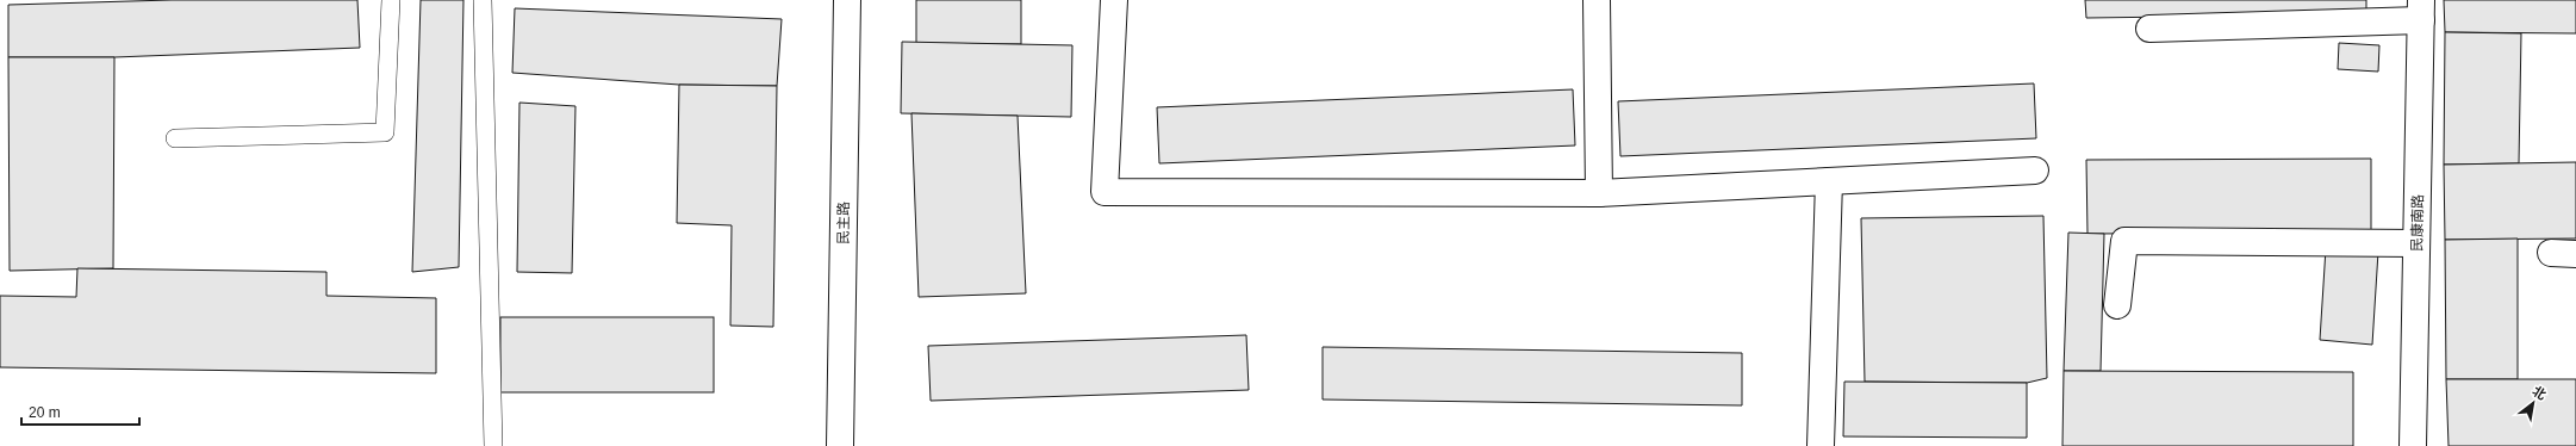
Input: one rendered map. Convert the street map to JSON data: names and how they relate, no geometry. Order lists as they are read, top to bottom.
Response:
{
  "streets": {
    "street": ["民主路", "民康南路"]
  },
  "scale_bar": "20 m",
  "north": "top right"
}
